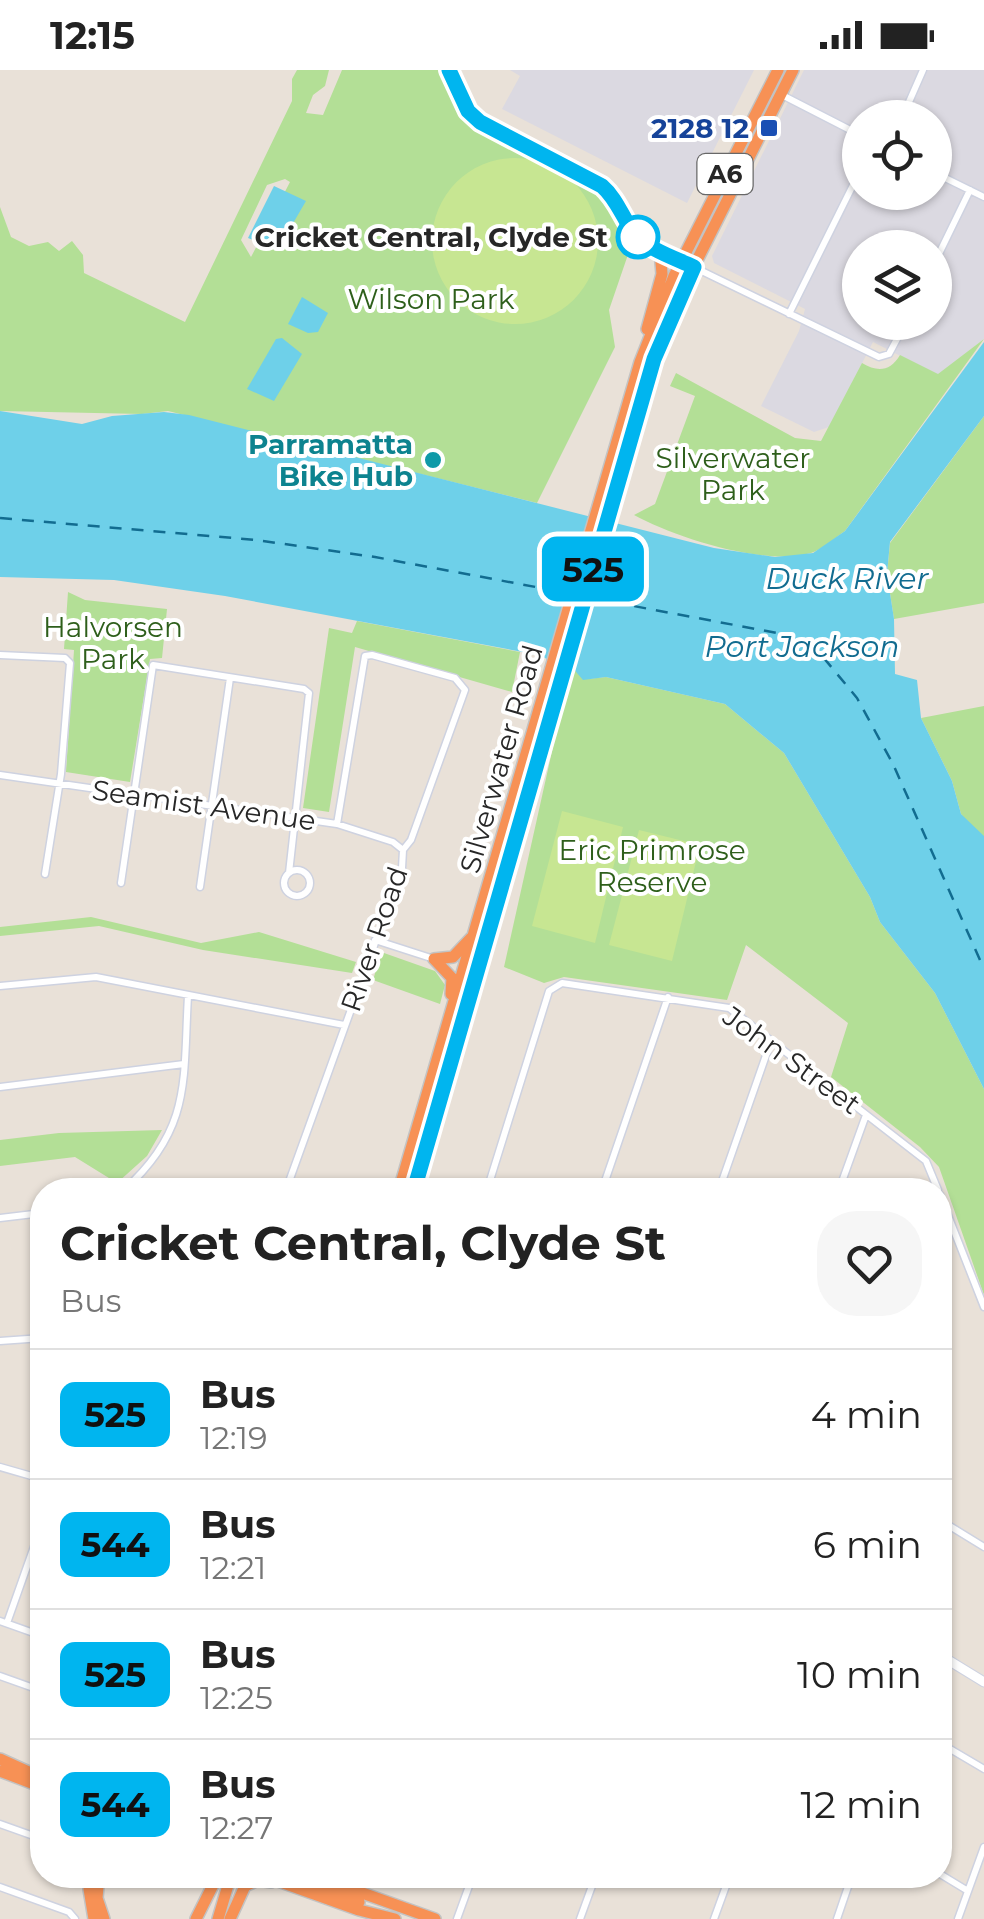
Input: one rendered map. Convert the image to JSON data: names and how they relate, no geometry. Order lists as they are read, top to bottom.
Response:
{
  "streets": {
    "highway": ["A6", "Silverwater Road"],
    "street": ["Seamist Avenue", "River Road", "John Street"]
  },
  "crossings": [
    ["Seamist Avenue", "River Road"]
  ],
  "water": ["Duck River", "Port Jackson"],
  "parks": [
    "Wilson Park",
    "Silverwater Park",
    "Halvorsen Park",
    "Eric Primrose Reserve"
  ],
  "places": {
    "transit": ["2128 12"],
    "other": ["Cricket Central, Clyde St", "Parramatta Bike Hub"]
  },
  "lines": ["bus line 525"],
  "page": {
    "status": "12:15",
    "on_map": "525",
    "heading": ["Cricket Central, Clyde St", "Bus"],
    "list": [
      {
        "mark": "525",
        "name": "Bus",
        "note": "12:19",
        "value": "4 min"
      },
      {
        "mark": "544",
        "name": "Bus",
        "note": "12:21",
        "value": "6 min"
      },
      {
        "mark": "525",
        "name": "Bus",
        "note": "12:25",
        "value": "10 min"
      },
      {
        "mark": "544",
        "name": "Bus",
        "note": "12:27",
        "value": "12 min"
      }
    ]
  }
}
